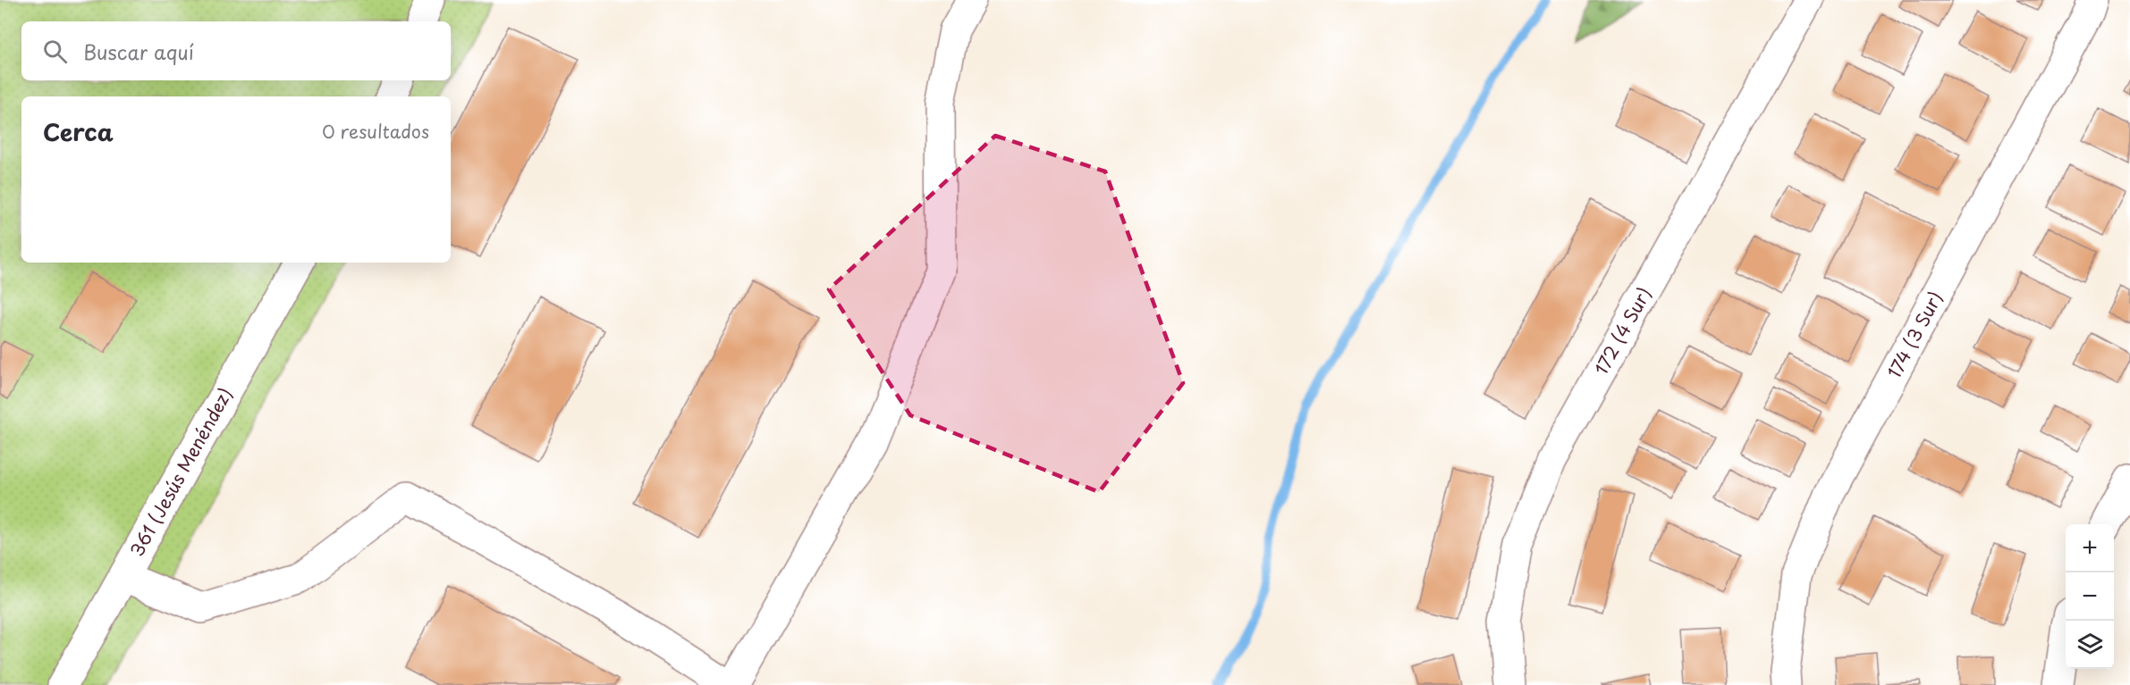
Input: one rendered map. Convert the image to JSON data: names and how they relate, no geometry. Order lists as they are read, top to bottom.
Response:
{
  "streets": {
    "street": ["172 (4 Sur)", "174 (3 Sur)", "361 (Jesús Menéndez)"]
  },
  "page": {
    "search": "Buscar aquí",
    "heading": ["Cerca", "0 resultados"],
    "map_buttons": ["+", "−"]
  }
}
